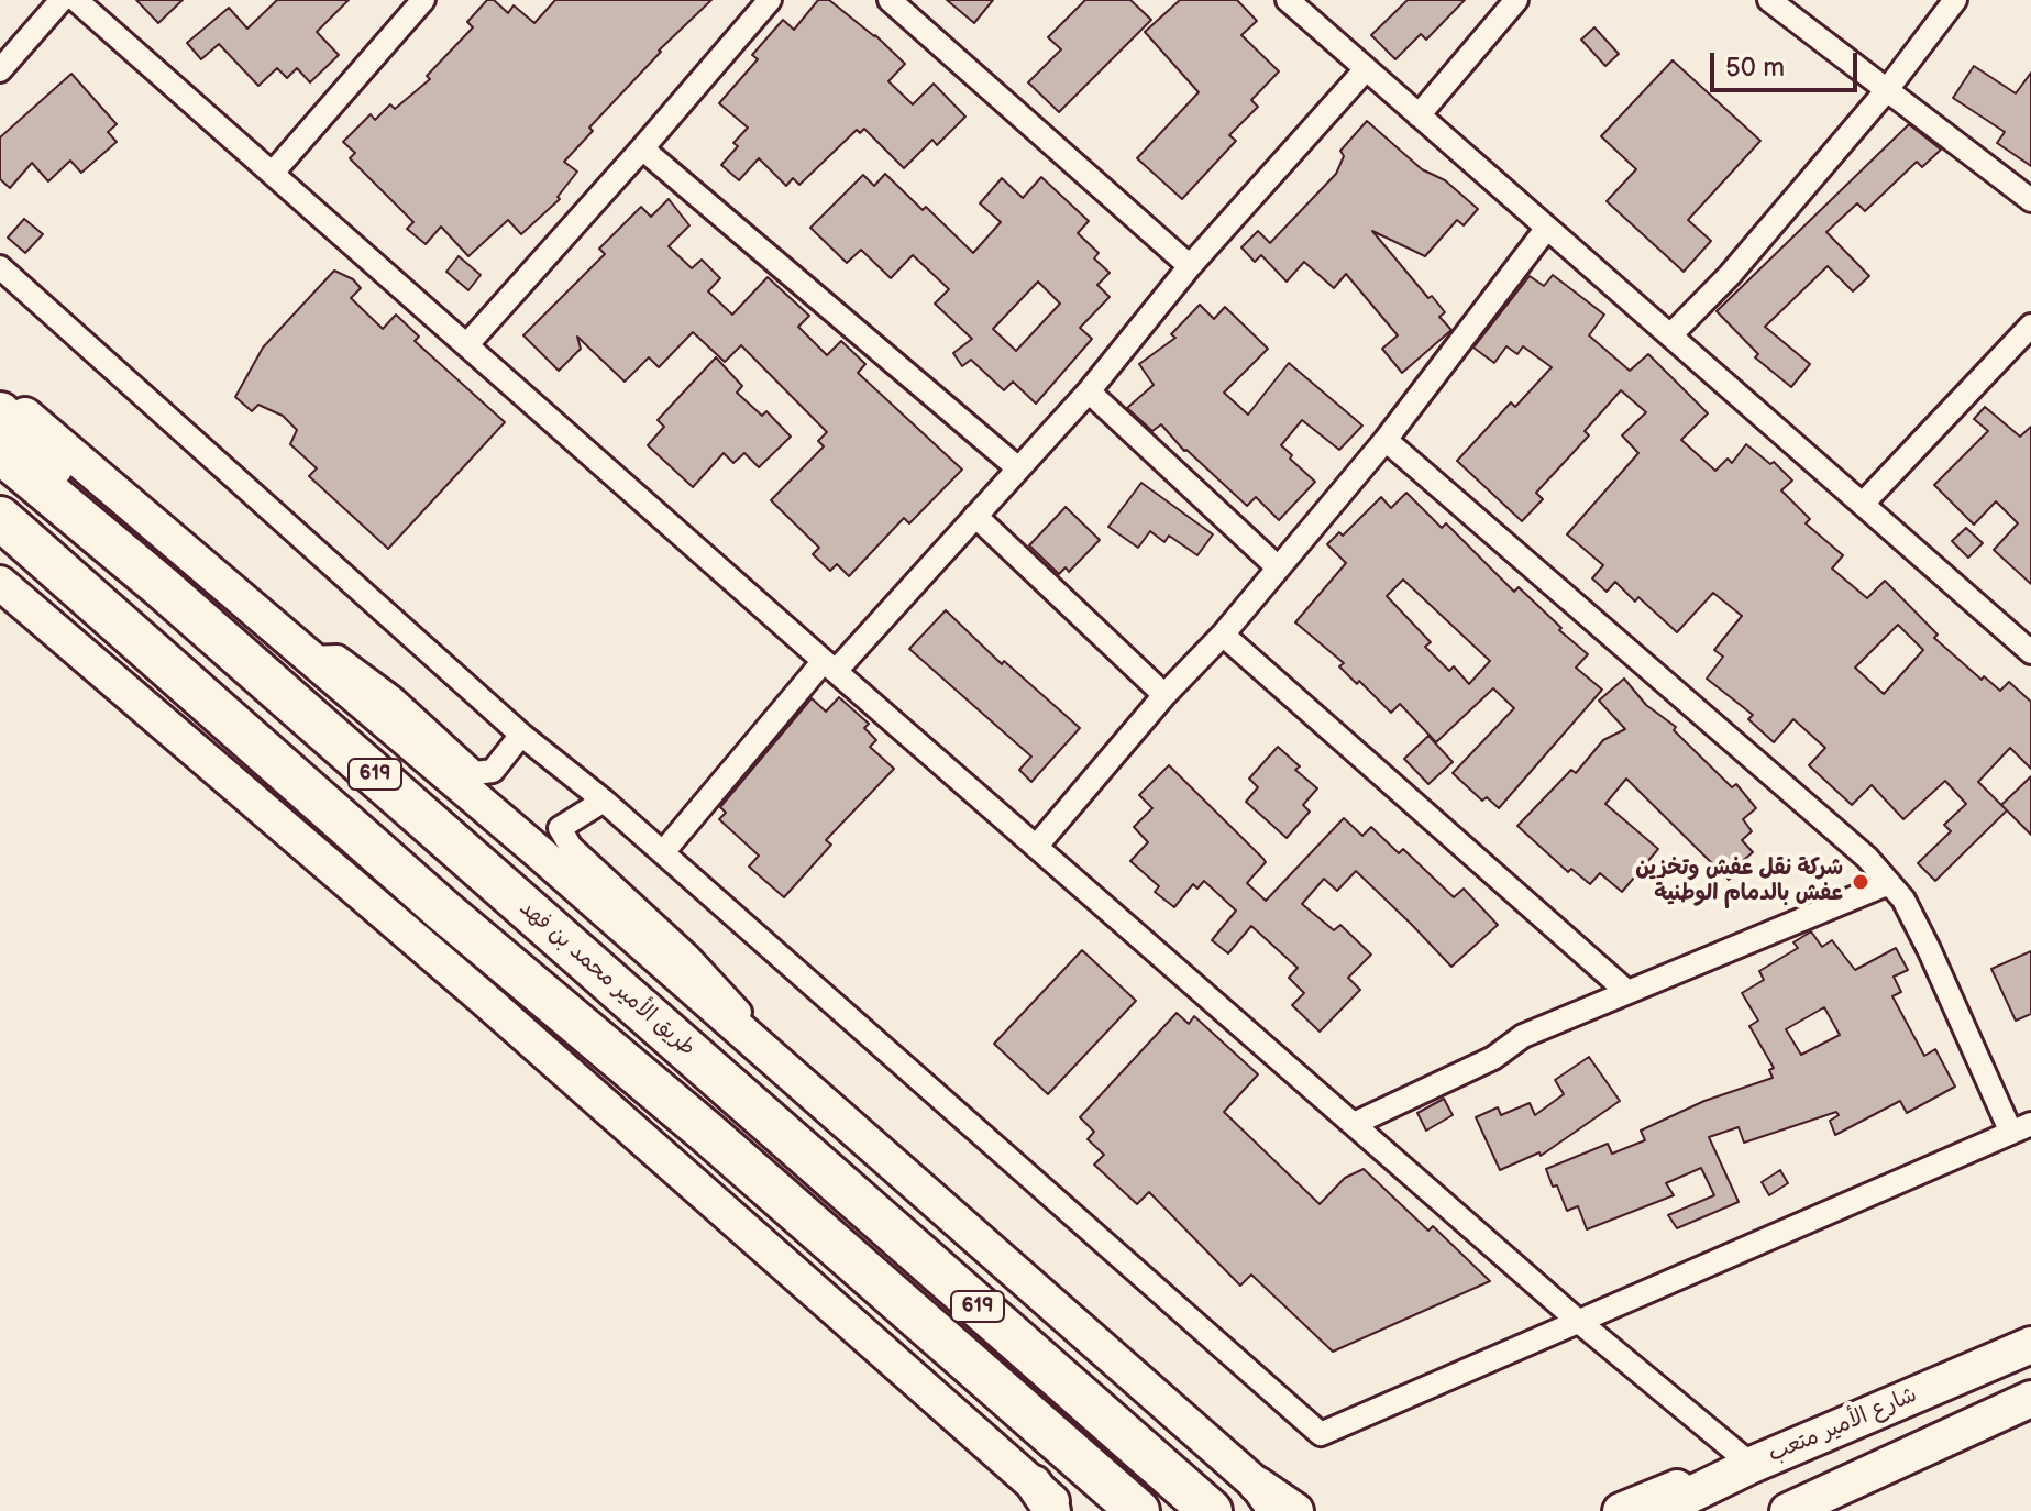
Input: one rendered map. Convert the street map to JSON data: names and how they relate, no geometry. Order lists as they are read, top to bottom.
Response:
{
  "streets": {
    "highway": ["619", "طريق الأمير محمد بن فهد"],
    "main road": ["شارع الأمير متعب"]
  },
  "places": ["شركة نقل عفش وتخزين عفش بالدمام الوطنية"],
  "scale_bar": "50 m"
}
